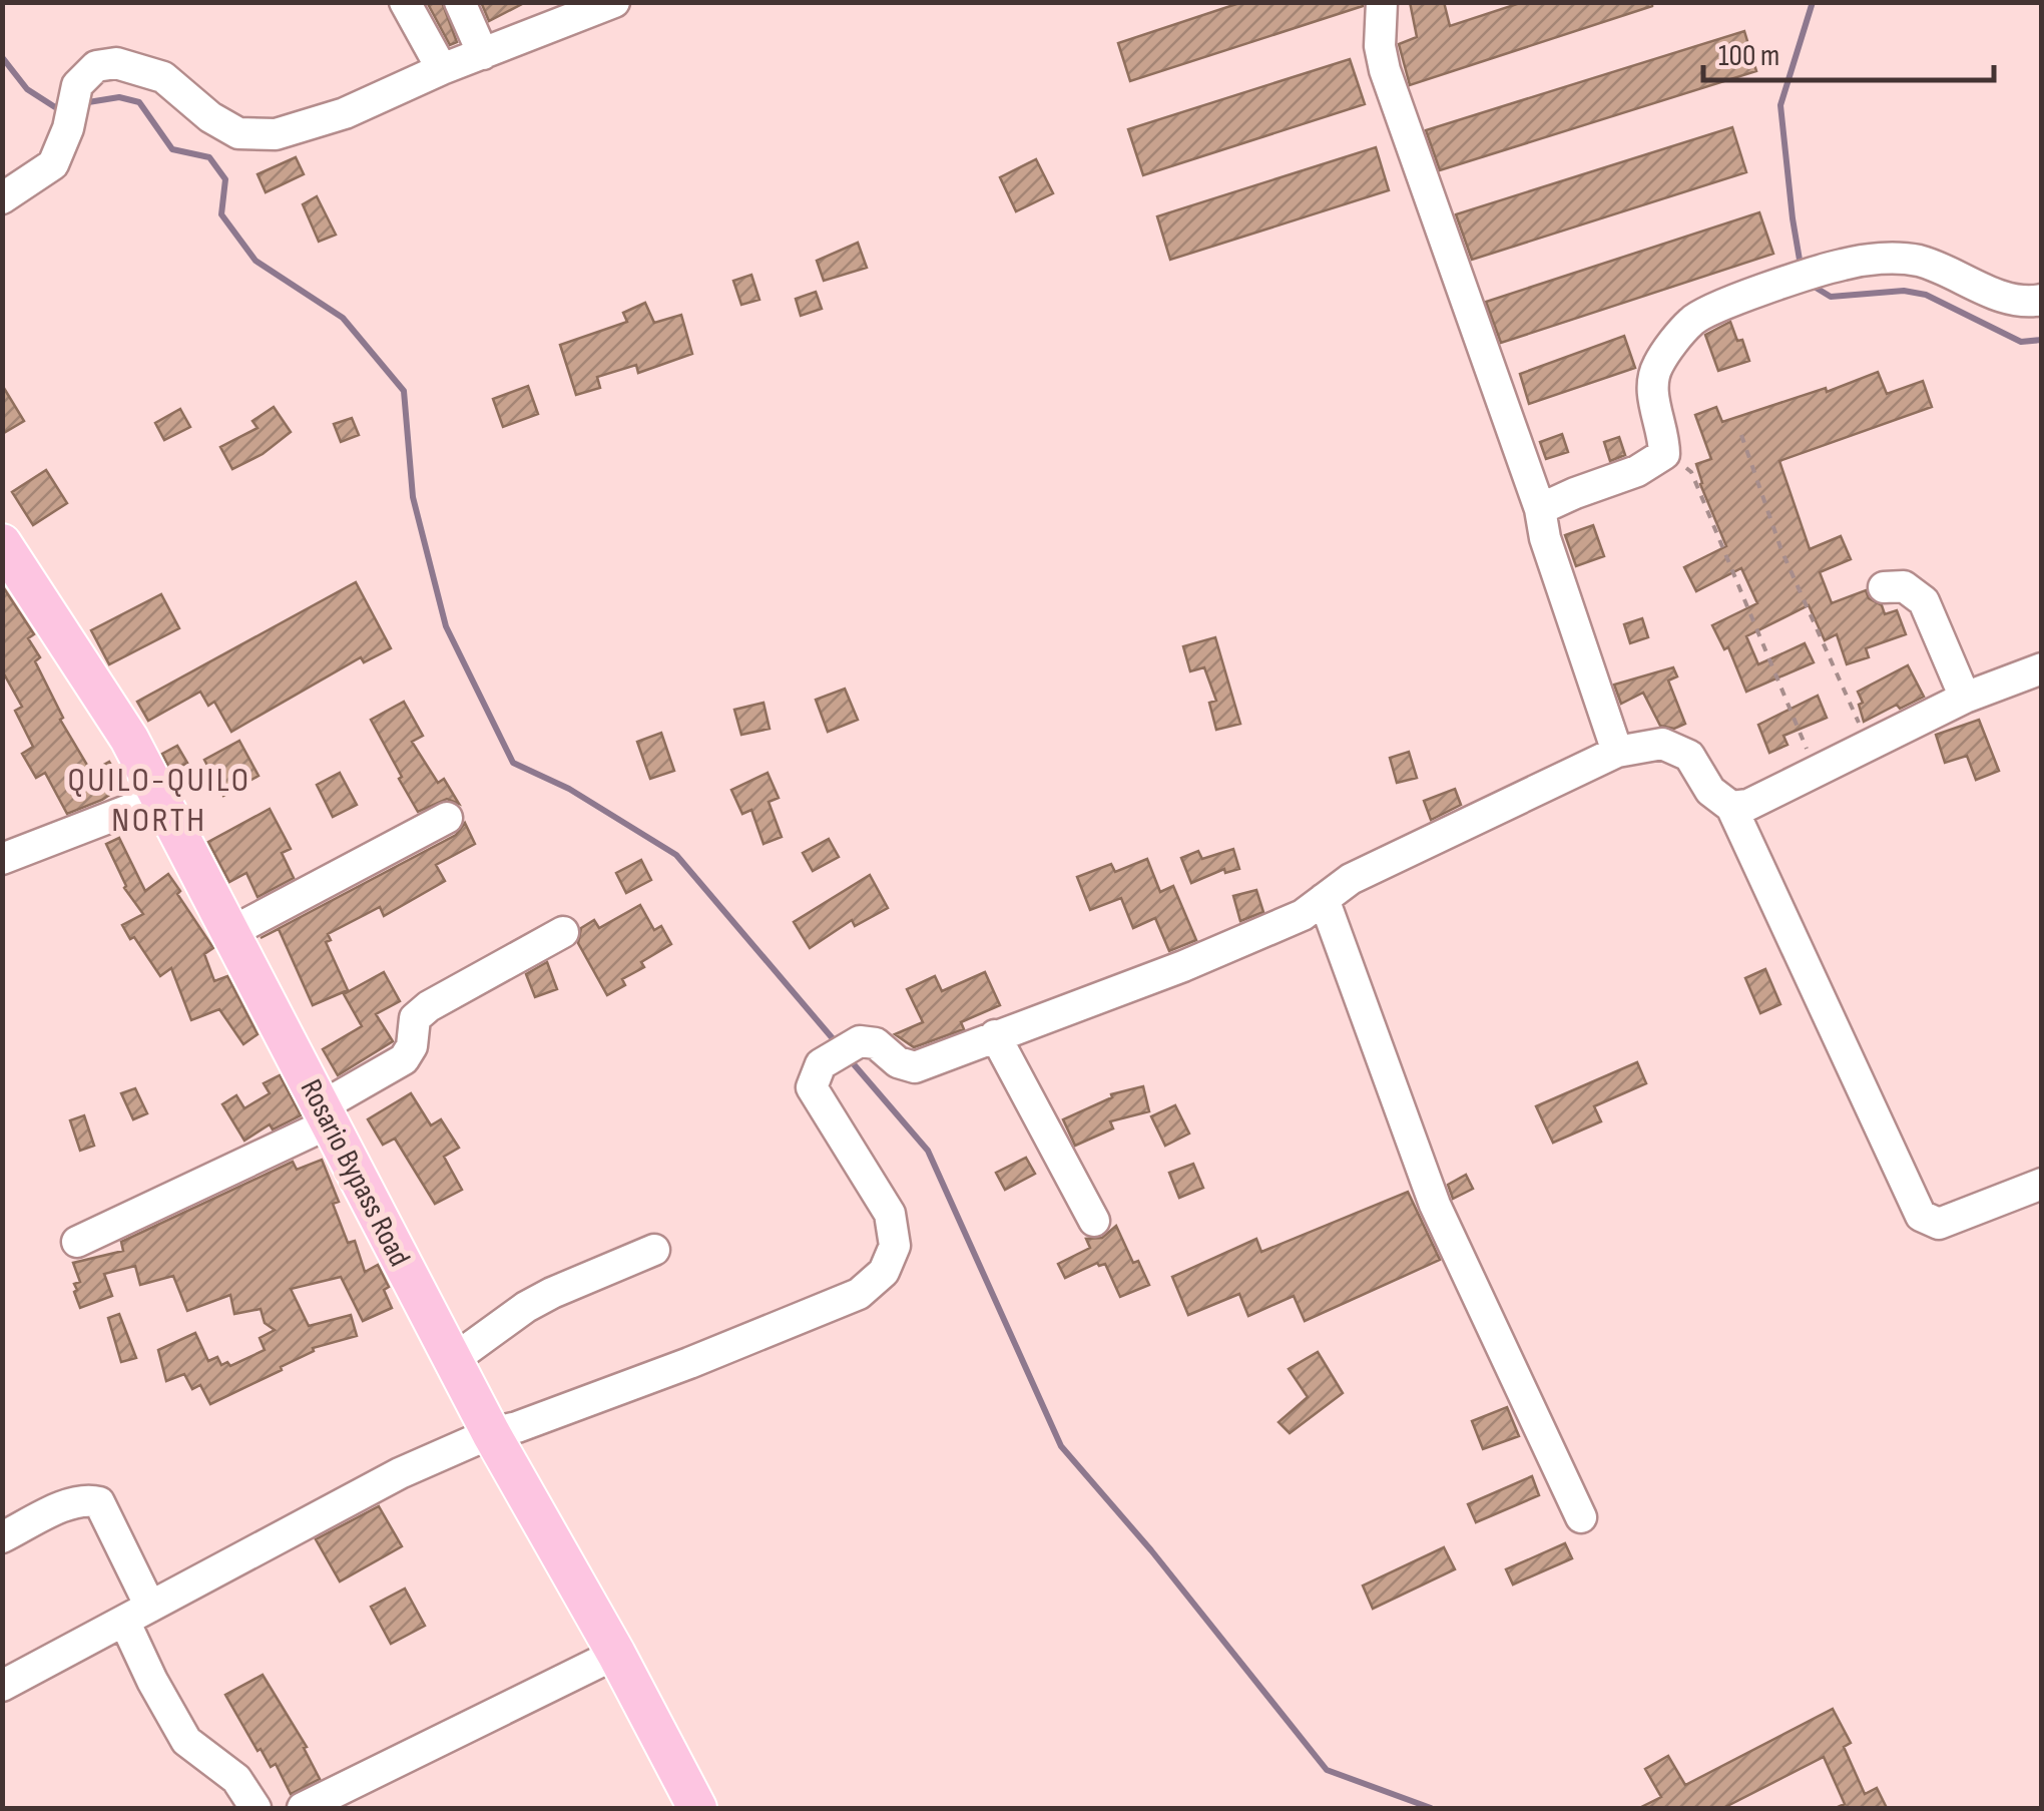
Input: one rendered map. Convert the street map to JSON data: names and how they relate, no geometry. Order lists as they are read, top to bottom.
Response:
{
  "streets": {
    "main road": ["Rosario Bypass Road"]
  },
  "districts": ["QUILO-QUILO NORTH"],
  "scale_bar": "100 m"
}
